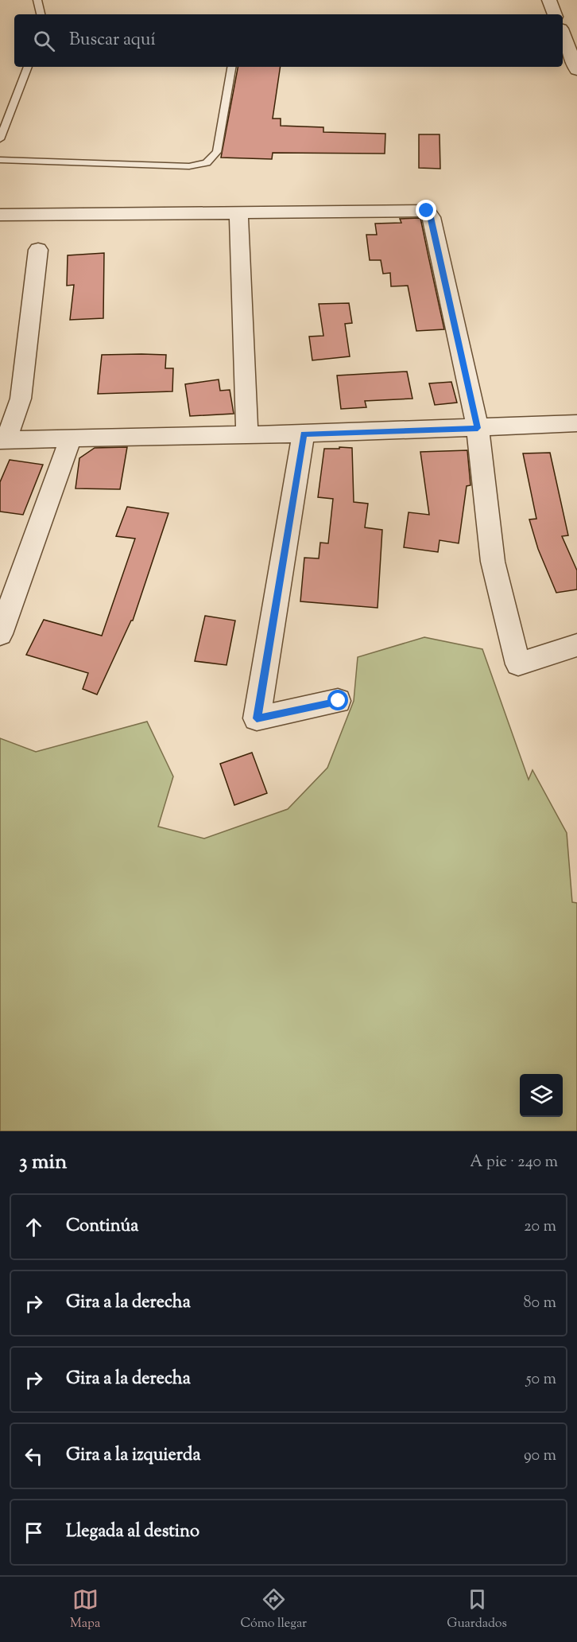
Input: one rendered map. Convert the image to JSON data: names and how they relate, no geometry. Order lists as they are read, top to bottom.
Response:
{
  "page": {
    "search": "Buscar aquí",
    "heading": ["3 min", "A pie · 240 m"],
    "list": [
      ["Continúa", "20 m"],
      ["Gira a la derecha", "80 m"],
      ["Gira a la derecha", "50 m"],
      ["Gira a la izquierda", "90 m"],
      "Llegada al destino"
    ],
    "nav": ["Mapa", "Cómo llegar", "Guardados"]
  }
}
